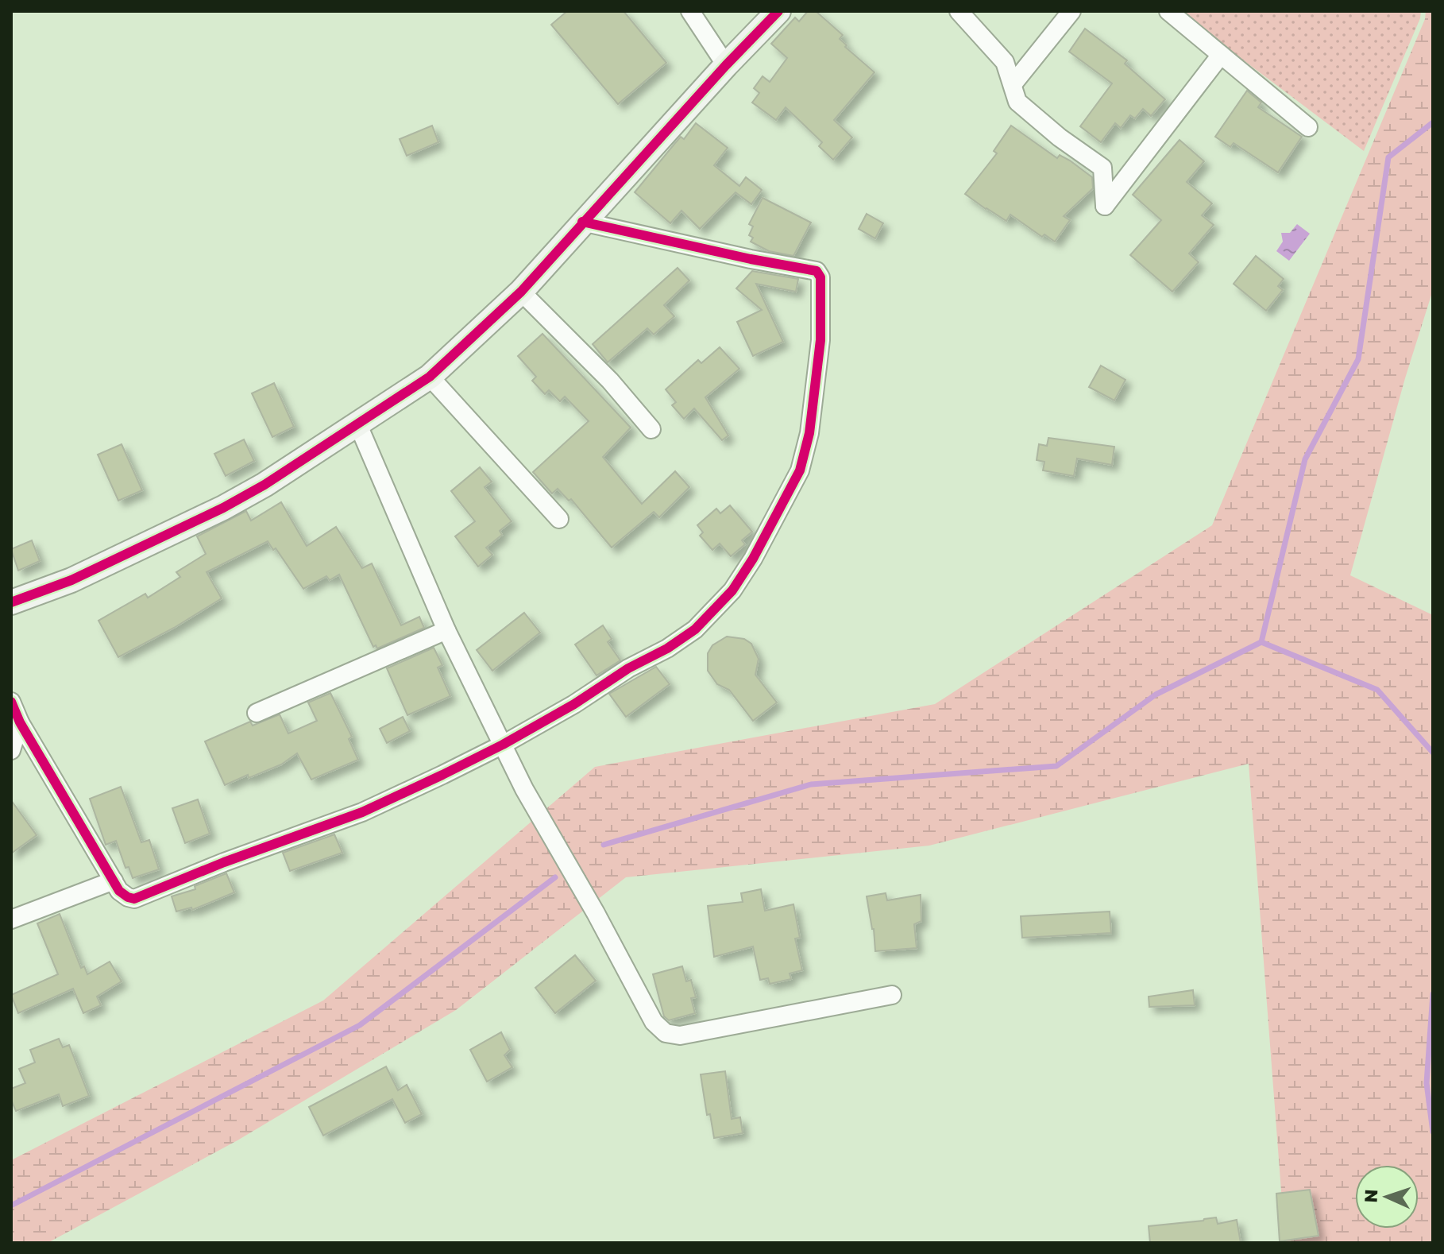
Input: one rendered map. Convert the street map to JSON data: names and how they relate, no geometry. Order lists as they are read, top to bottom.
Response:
{
  "north": "left"
}
